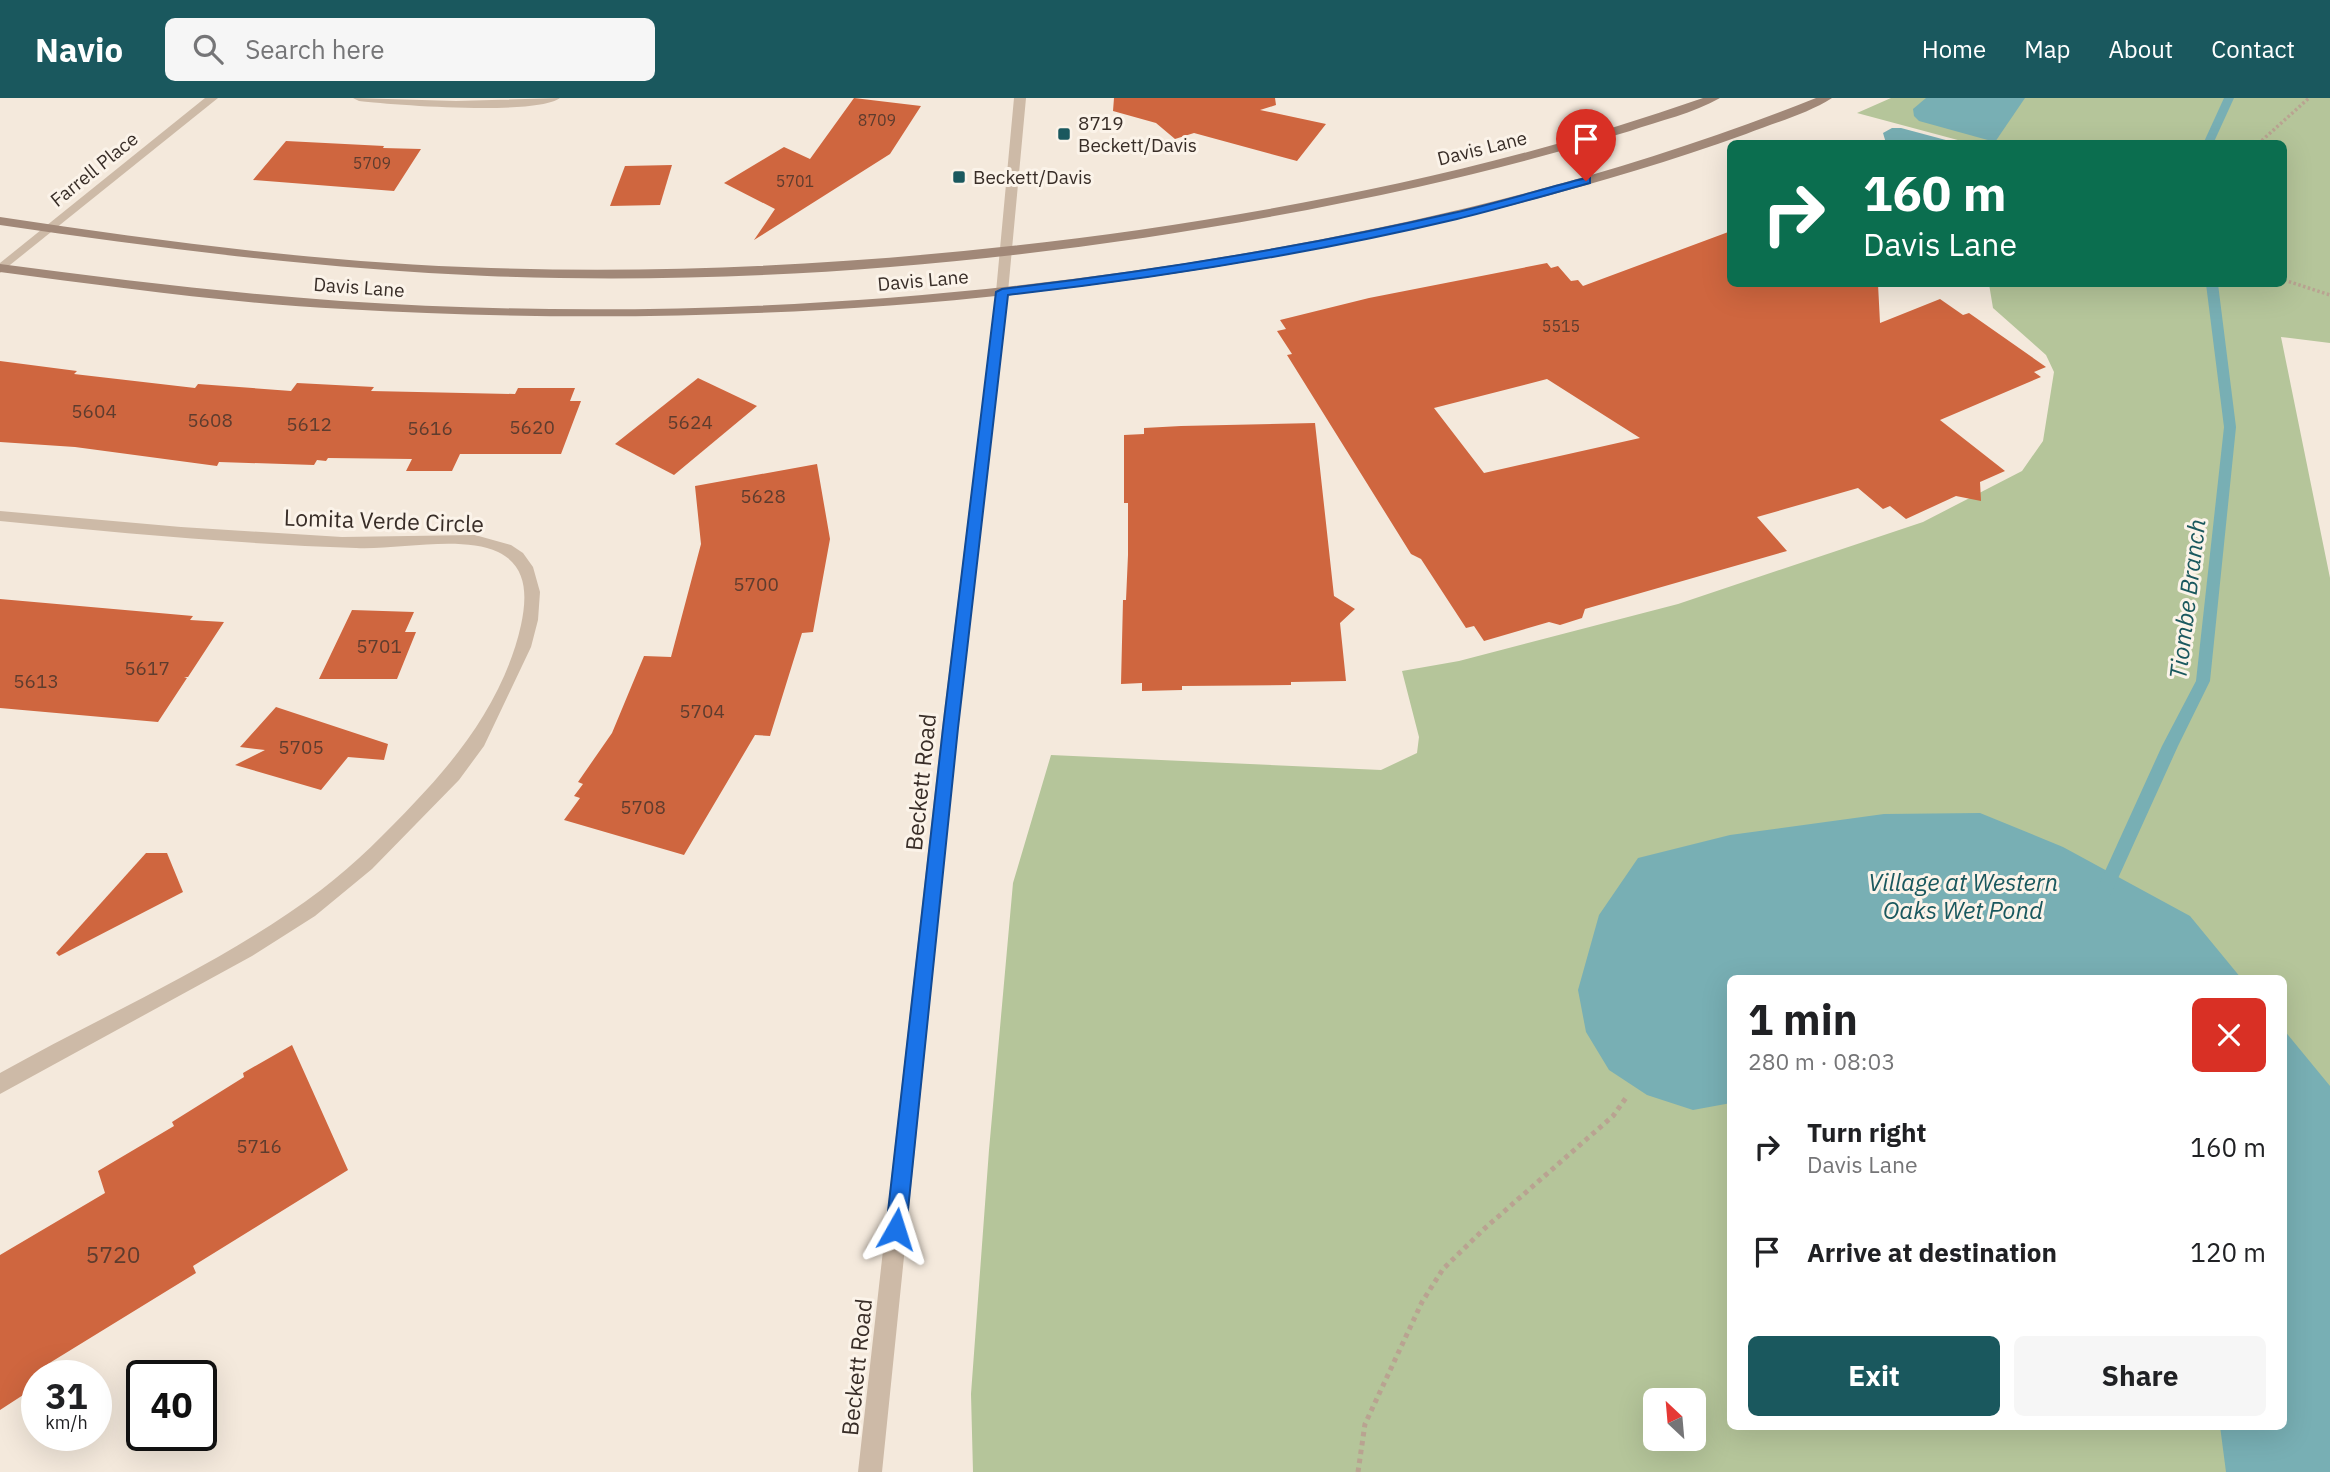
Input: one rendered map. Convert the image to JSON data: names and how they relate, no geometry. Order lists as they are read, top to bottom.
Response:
{
  "streets": {
    "main road": ["Davis Lane"],
    "street": ["Farrell Place", "Lomita Verde Circle", "Beckett Road"]
  },
  "crossings": [
    ["Davis Lane", "Farrell Place"],
    ["Davis Lane", "Beckett Road"]
  ],
  "water": ["Tiombe Branch", "Village at Western Oaks Wet Pond"],
  "places": {
    "transit": ["8719 Beckett/Davis", "Beckett/Davis"]
  },
  "house_numbers": [
    "8709",
    "5709",
    "5701",
    "5515",
    "5604",
    "5608",
    "5624",
    "5612",
    "5620",
    "5616",
    "5628",
    "5700",
    "5701",
    "5617",
    "5613",
    "5704",
    "5705",
    "5708",
    "5716",
    "5720"
  ],
  "north": "top left",
  "page": {
    "header": "Navio",
    "search": "Search here",
    "nav": [
      "Home",
      "Map",
      "About",
      "Contact"
    ],
    "turn": ["160 m", "Davis Lane"],
    "heading": ["1 min", "280 m · 08:03"],
    "list": [
      {
        "name": "Turn right",
        "note": "Davis Lane",
        "value": "160 m"
      },
      {
        "name": "Arrive at destination",
        "value": "120 m"
      }
    ],
    "buttons": ["Exit", "Share"],
    "speed": "31 km/h",
    "limit": "40"
  }
}
